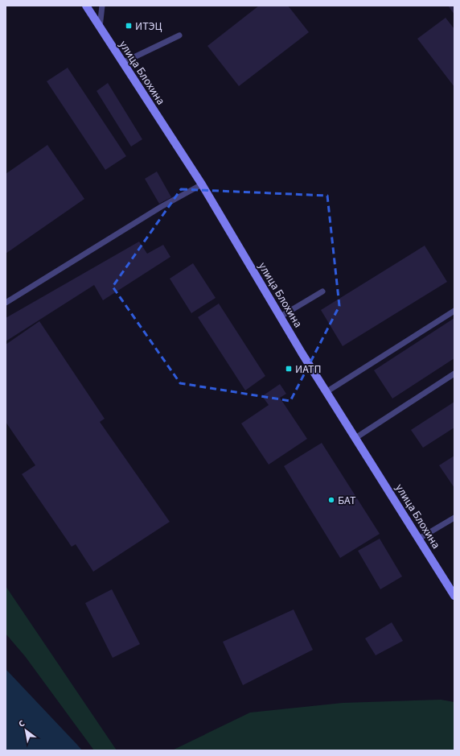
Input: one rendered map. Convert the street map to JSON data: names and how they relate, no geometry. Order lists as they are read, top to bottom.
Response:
{
  "streets": {
    "street": ["улица Блохина"]
  },
  "places": {
    "transit": ["ИТЭЦ", "ИАТП"],
    "other": ["БАТ"]
  },
  "north": "top left"
}
